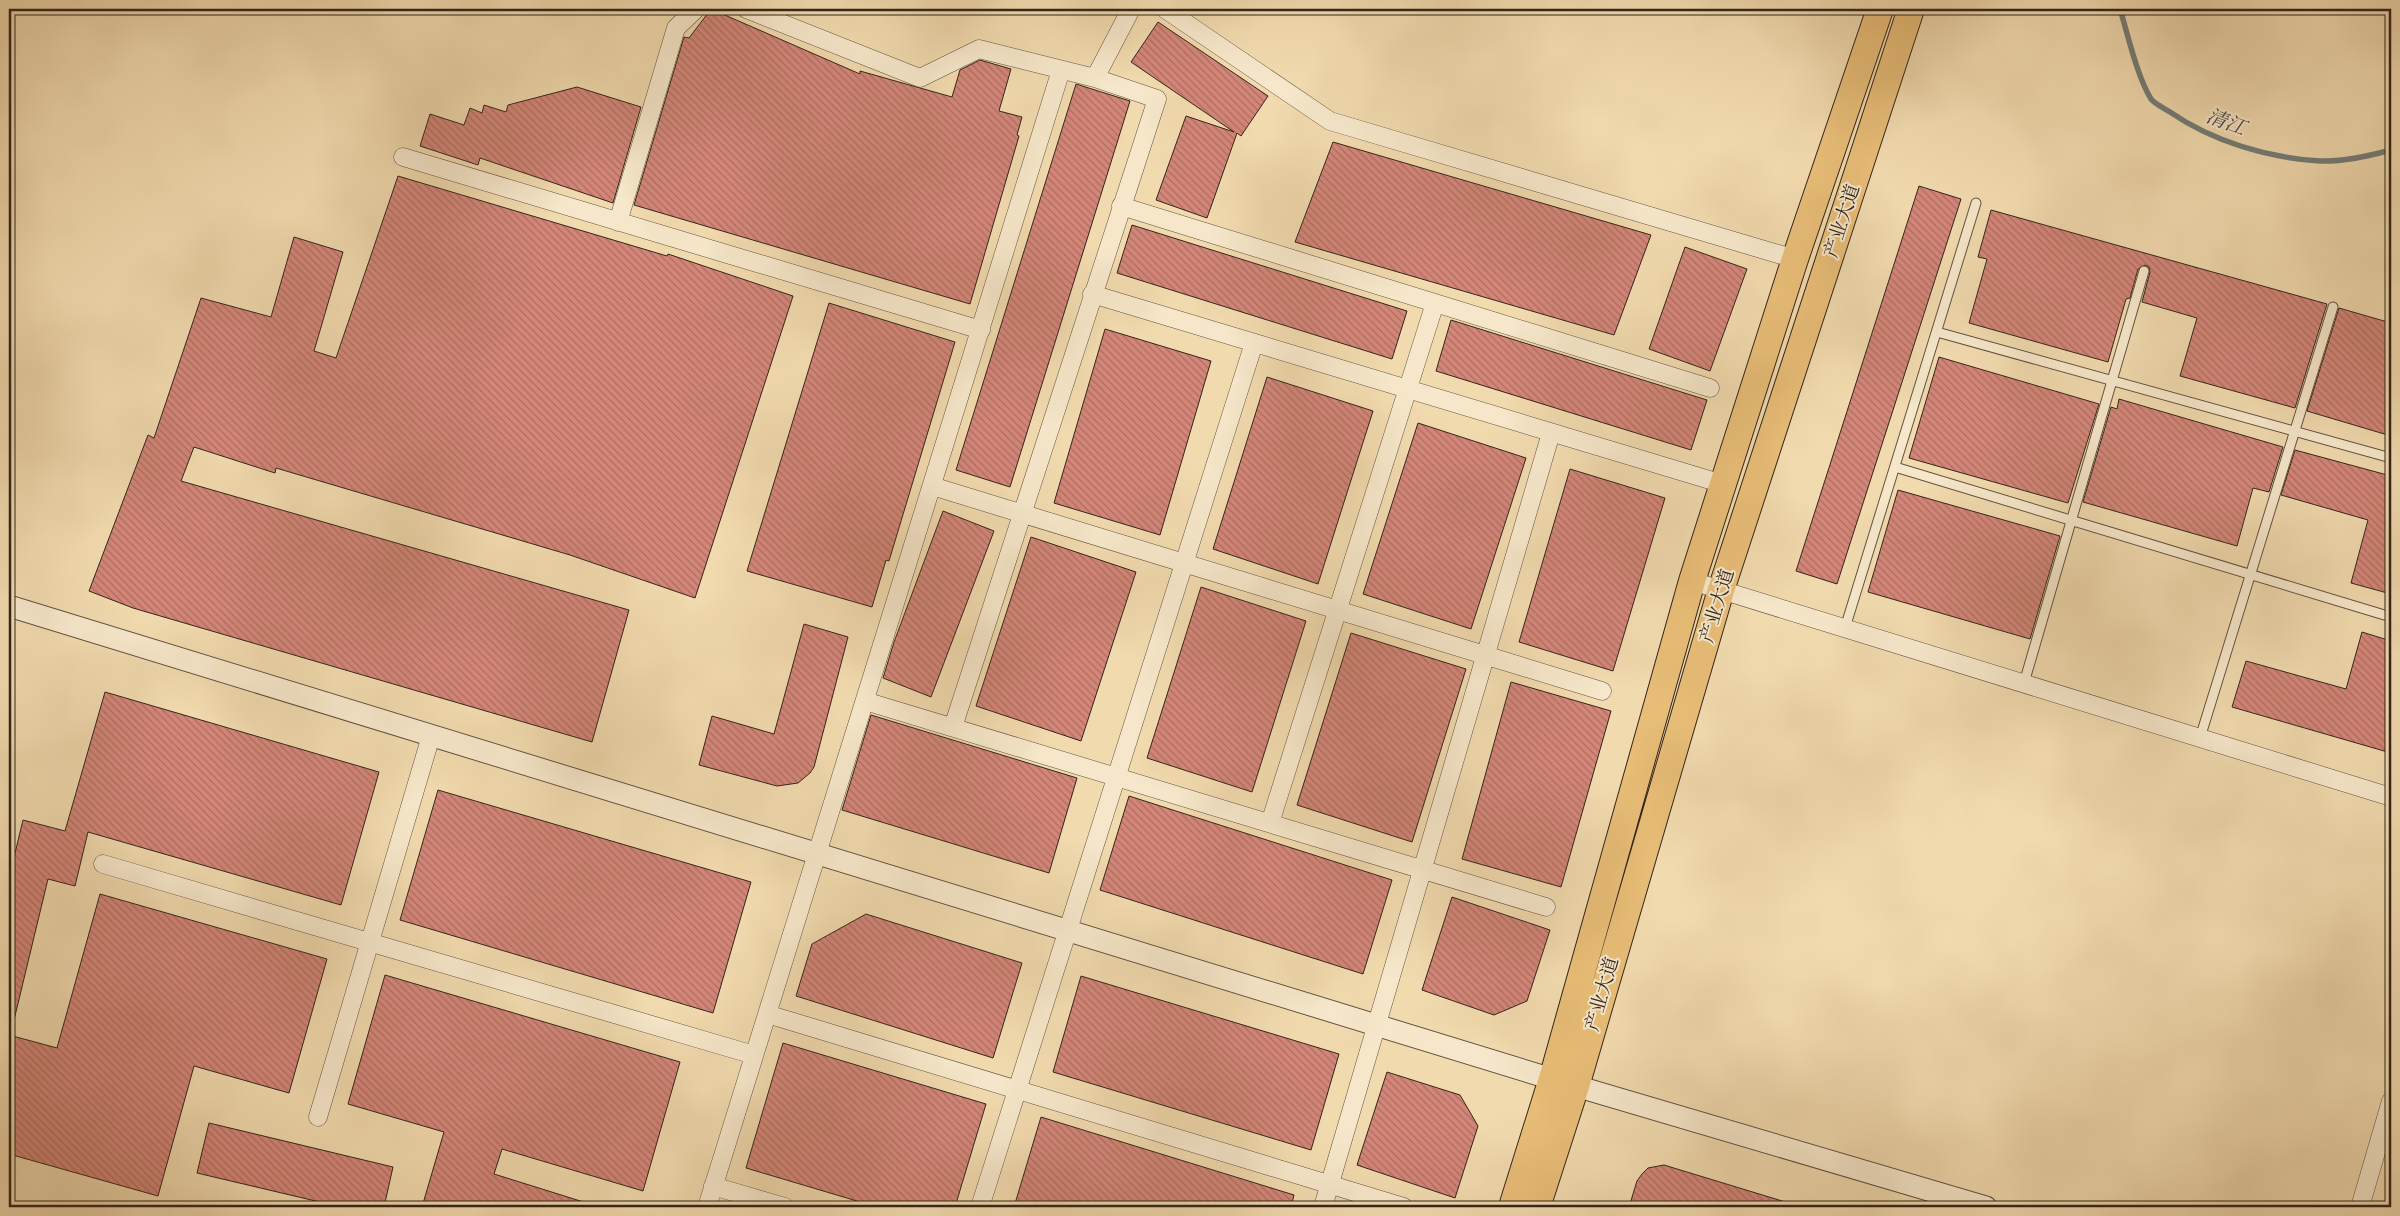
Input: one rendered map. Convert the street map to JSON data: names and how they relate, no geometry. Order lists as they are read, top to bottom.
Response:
{
  "streets": {
    "main road": ["产业大道"]
  },
  "water": ["清江"]
}
